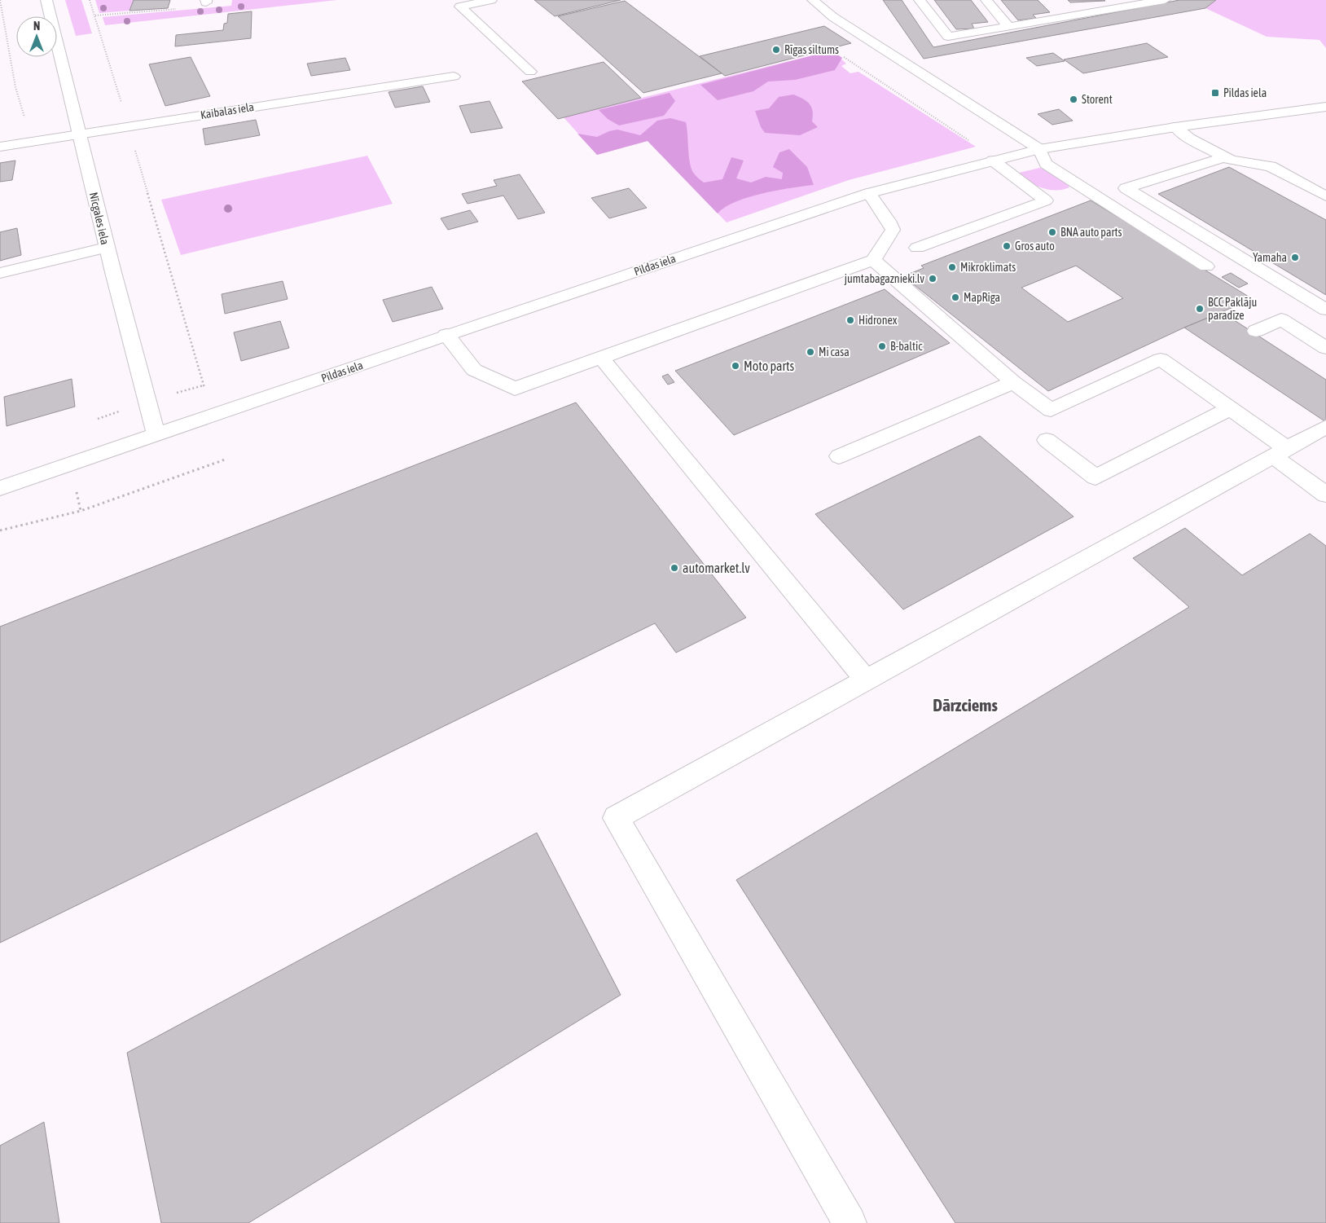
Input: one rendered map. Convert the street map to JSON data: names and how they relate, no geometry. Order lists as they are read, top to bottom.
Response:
{
  "streets": {
    "street": ["Kaibalas iela", "Nīcgales iela", "Pildas iela"]
  },
  "crossings": [
    ["Kaibalas iela", "Nīcgales iela"],
    ["Nīcgales iela", "Pildas iela"]
  ],
  "districts": ["Dārzciems"],
  "places": {
    "other": [
      "Rīgas siltums",
      "Storent",
      "BNA auto parts",
      "Gros auto",
      "Yamaha",
      "Mikroklimats",
      "jumtabagaznieki.lv",
      "MapRiga",
      "BCC Paklāju paradīze",
      "Hidronex",
      "B-baltic",
      "Mi casa",
      "Moto parts",
      "automarket.lv"
    ],
    "transit": ["Pildas iela"]
  },
  "north": "top"
}
